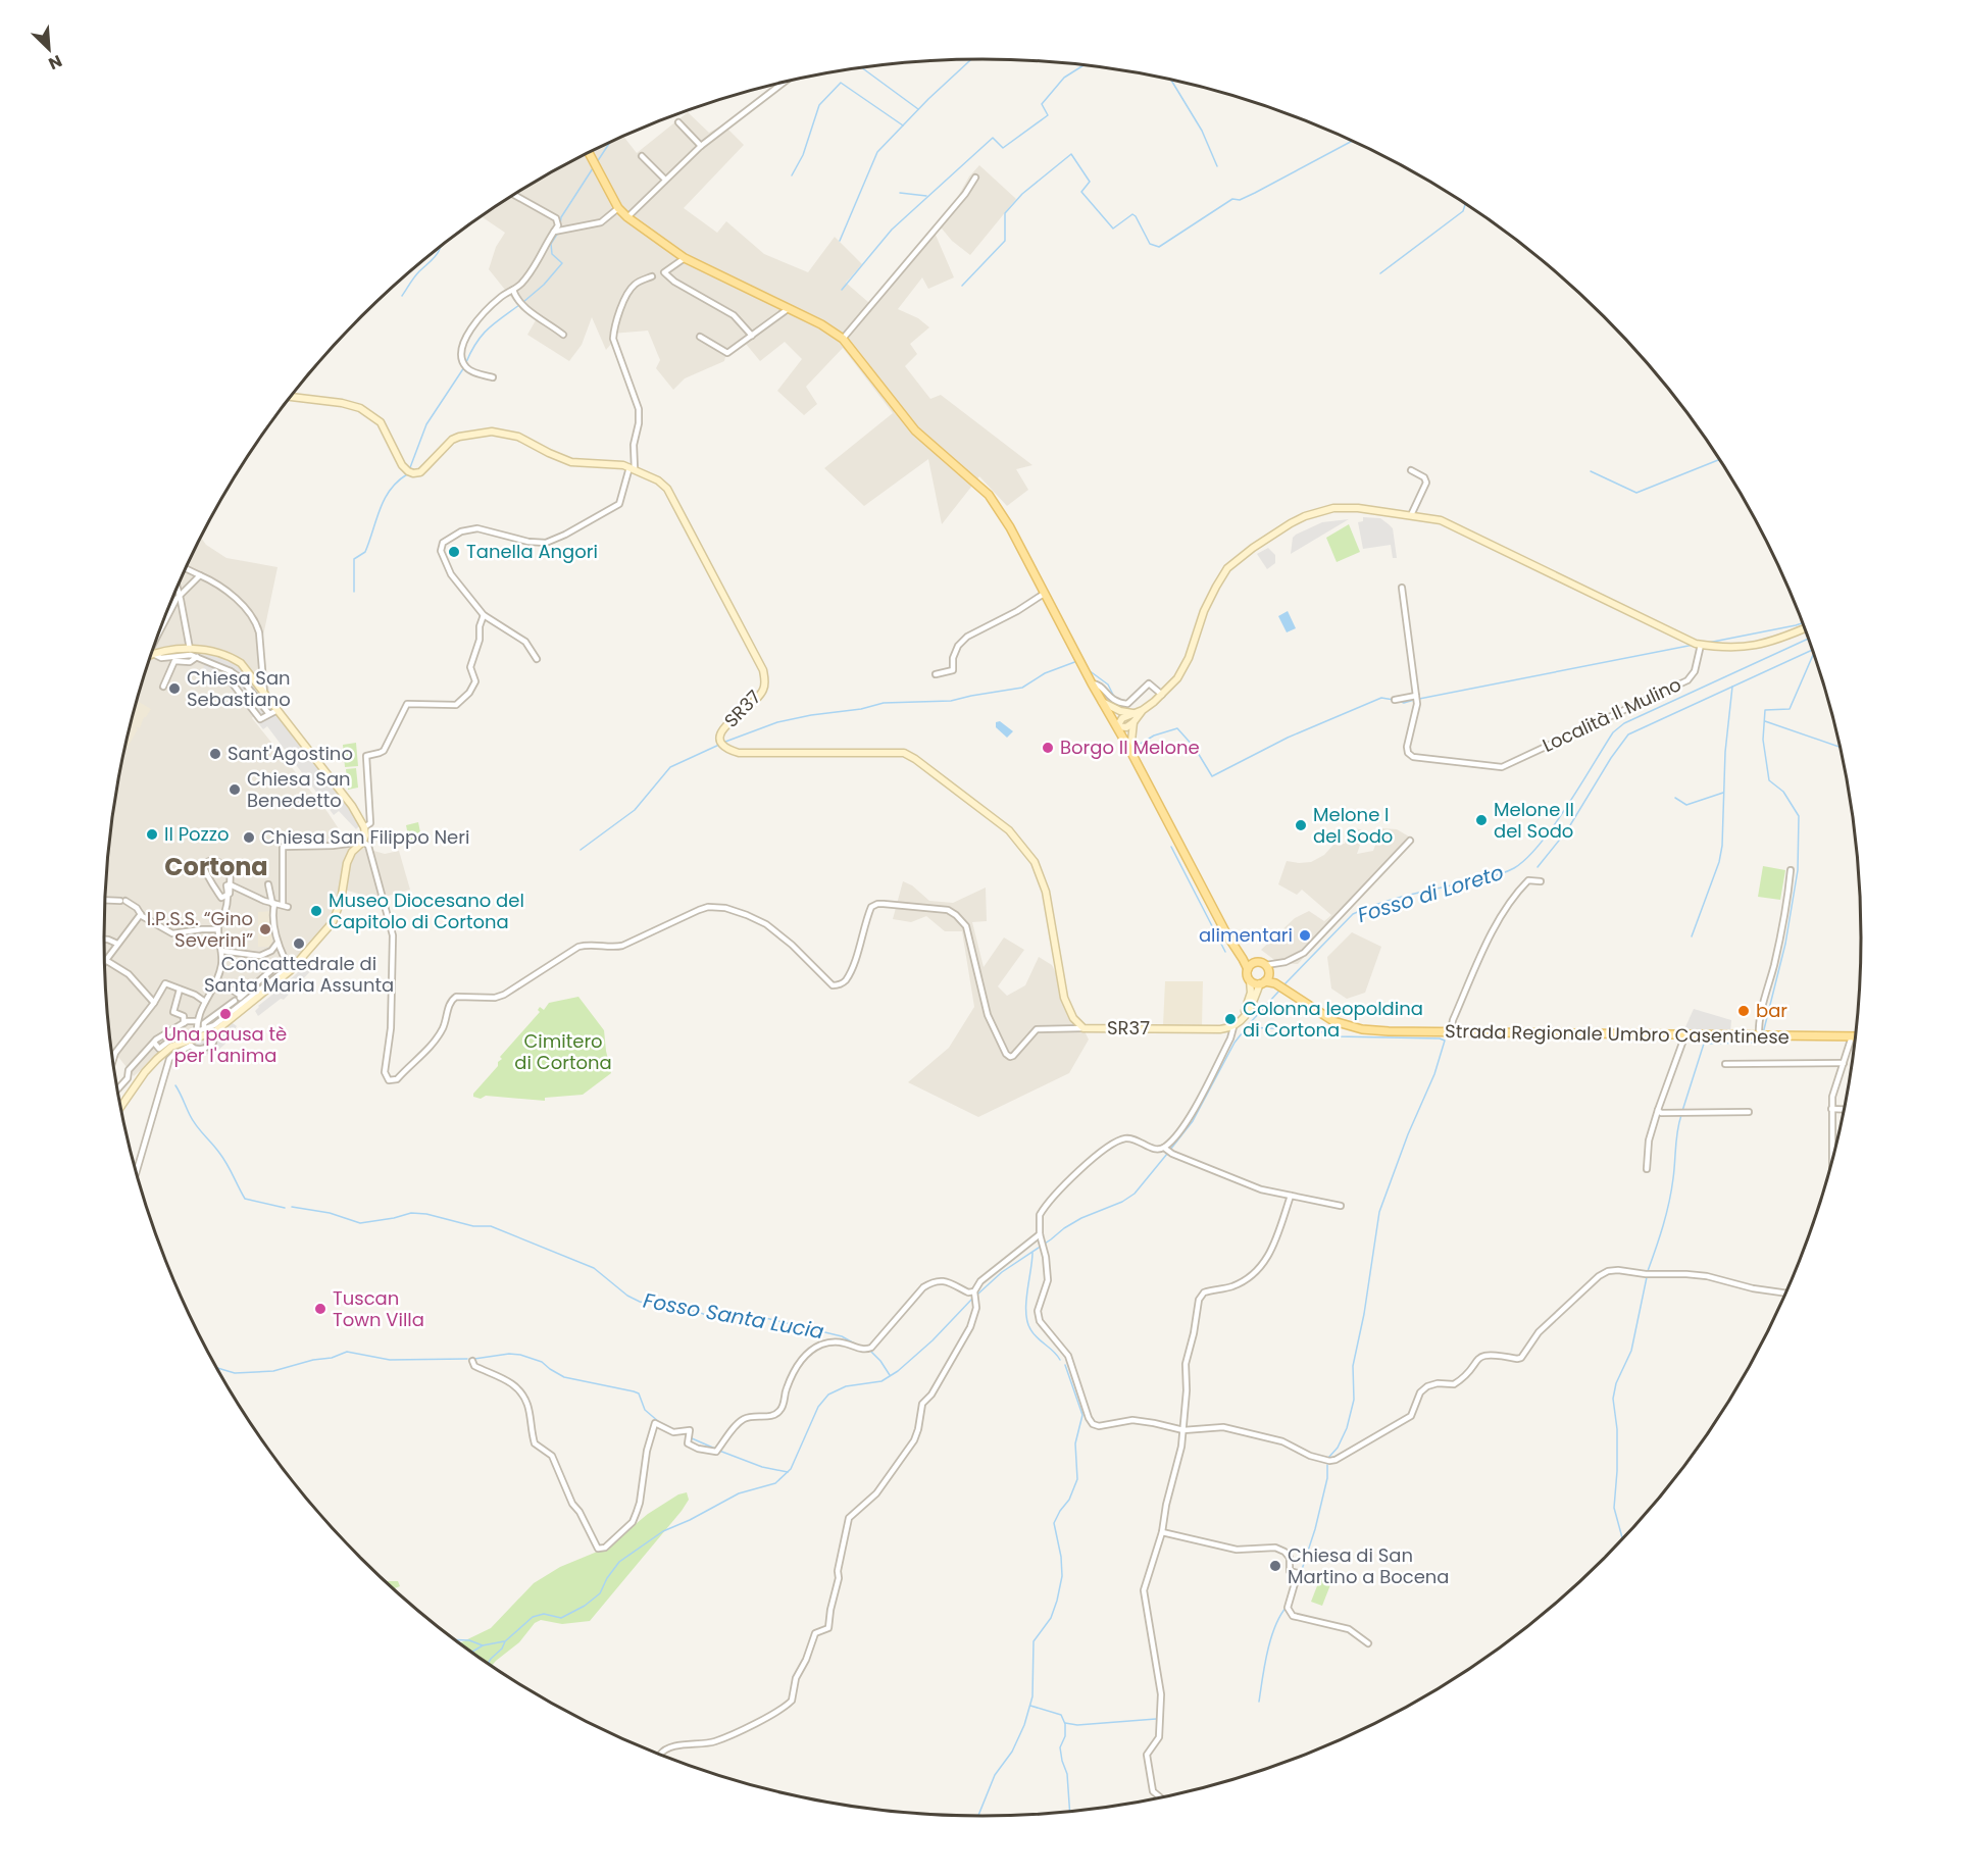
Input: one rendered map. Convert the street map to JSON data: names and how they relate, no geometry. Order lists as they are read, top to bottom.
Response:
{
  "streets": {
    "main road": ["SR37", "Strada Regionale Umbro Casentinese"],
    "street": ["Località Il Mulino"]
  },
  "districts": ["Cortona"],
  "water": ["Fosso di Loreto", "Fosso Santa Lucia"],
  "parks": ["Cimitero di Cortona"],
  "places": [
    "Tanella Angori",
    "Chiesa San Sebastiano",
    "Borgo Il Melone",
    "Sant'Agostino",
    "Chiesa San Benedetto",
    "Melone II del Sodo",
    "Melone I del Sodo",
    "Il Pozzo",
    "Chiesa San Filippo Neri",
    "Museo Diocesano del Capitolo di Cortona",
    "I.P.S.S. “Gino Severini”",
    "alimentari",
    "Concattedrale di Santa Maria Assunta",
    "bar",
    "Una pausa tè per l'anima",
    "Colonna leopoldina di Cortona",
    "Tuscan Town Villa",
    "Chiesa di San Martino a Bocena"
  ],
  "north": "bottom right"
}
